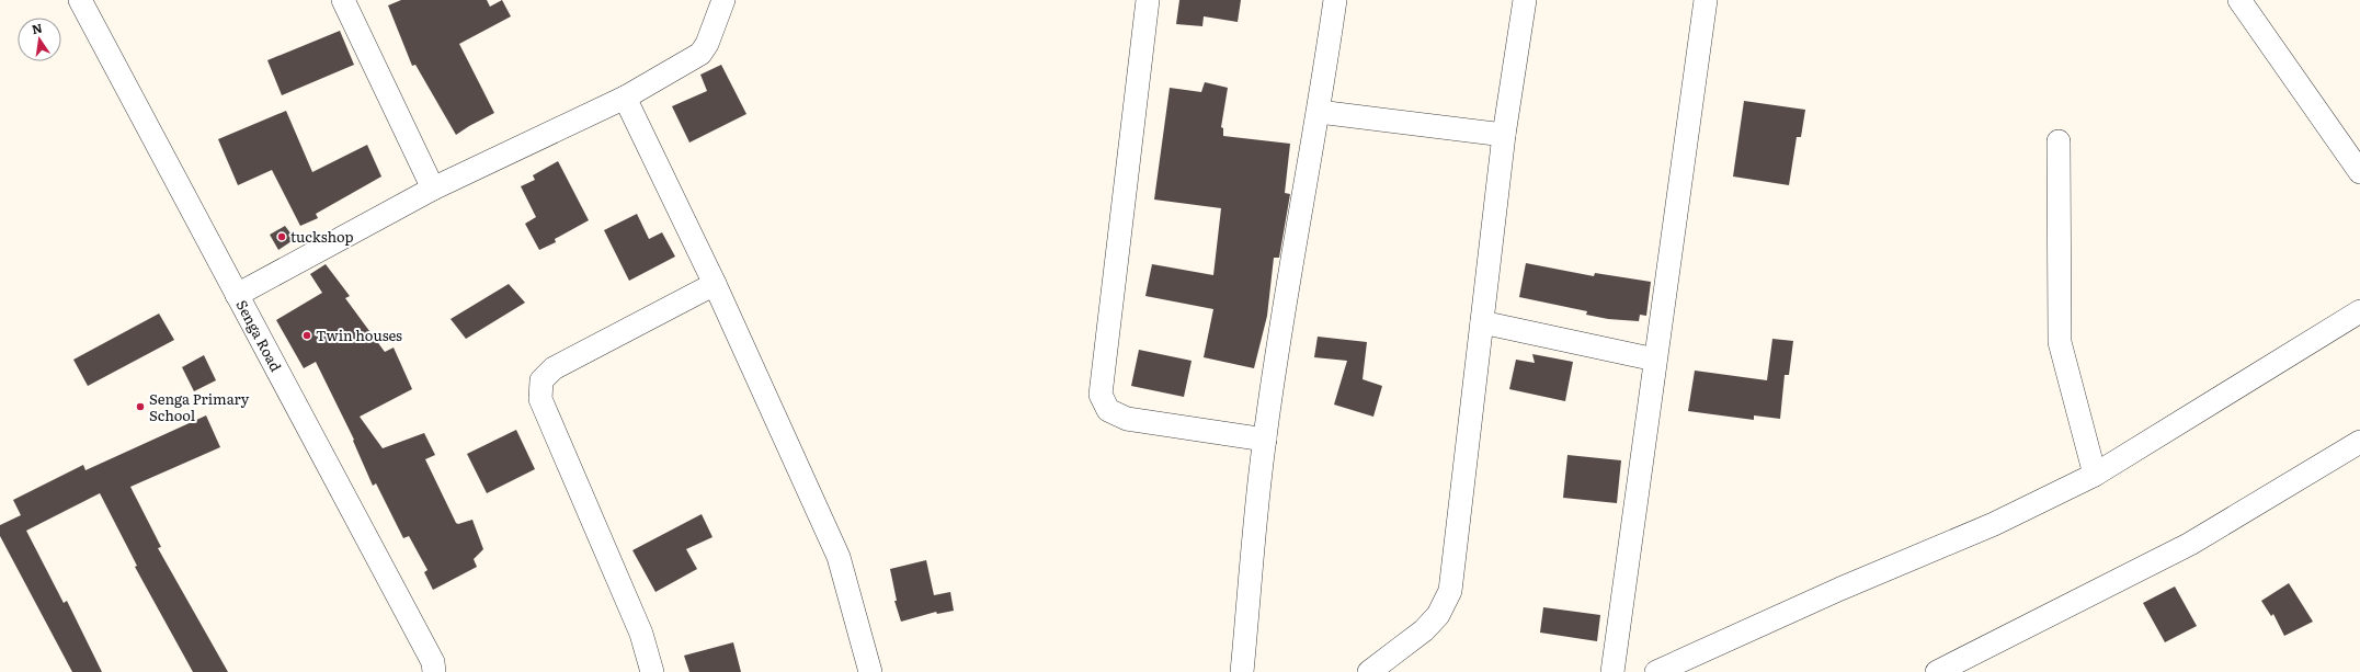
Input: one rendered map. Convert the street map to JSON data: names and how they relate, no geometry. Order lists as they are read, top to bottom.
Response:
{
  "streets": {
    "street": ["Senga Road"]
  },
  "places": ["tuckshop", "Twin houses", "Senga Primary School"],
  "north": "top"
}
